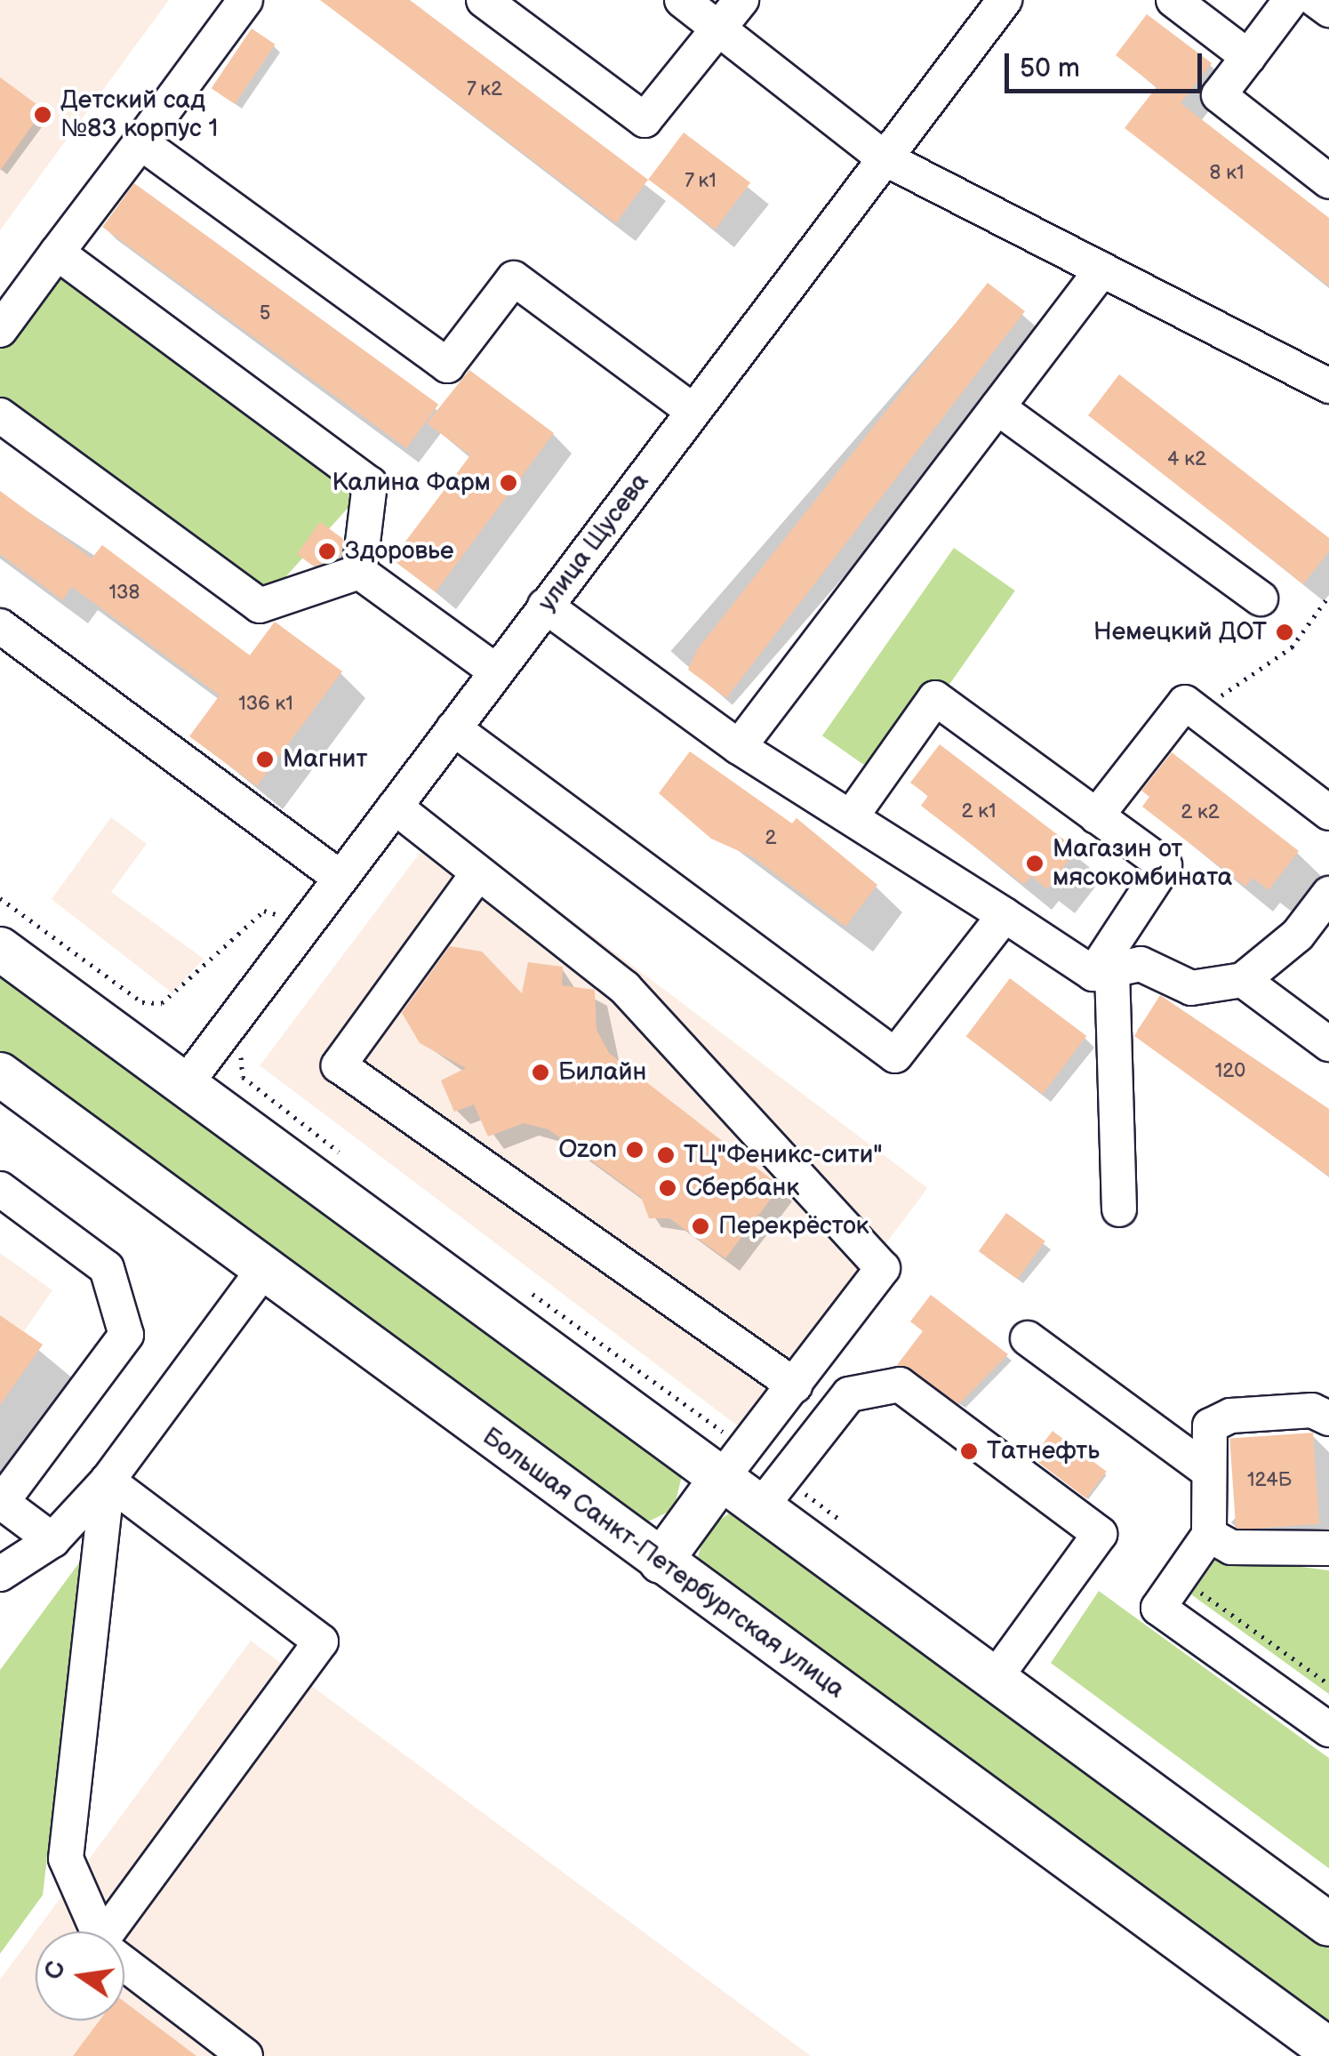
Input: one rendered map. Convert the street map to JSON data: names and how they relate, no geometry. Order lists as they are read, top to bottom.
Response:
{
  "streets": {
    "main road": ["Большая Санкт-Петербургская улица"],
    "street": ["улица Щусева"]
  },
  "places": [
    "Детский сад №83 корпус 1",
    "Калина Фарм",
    "Здоровье",
    "Немецкий ДОТ",
    "Магнит",
    "Магазин от мясокомбината",
    "Билайн",
    "Ozon",
    "ТЦ\"Феникс-сити\"",
    "Сбербанк",
    "Перекрёсток",
    "Татнефть"
  ],
  "house_numbers": [
    "7 к2",
    "8 к1",
    "7 к1",
    "5",
    "4 к2",
    "138",
    "136 к1",
    "2 к1",
    "2 к2",
    "2",
    "120",
    "124Б"
  ],
  "scale_bar": "50 m",
  "north": "left"
}
